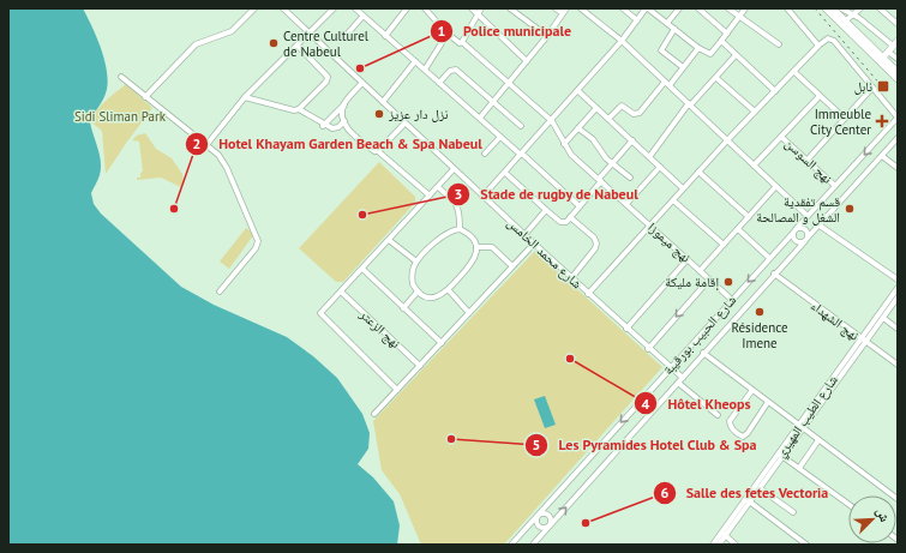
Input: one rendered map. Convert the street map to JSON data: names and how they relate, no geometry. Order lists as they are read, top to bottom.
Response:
{
  "streets": {
    "street": [
      "نهج السوسن",
      "نهج ميموزا",
      "شارع محمد الخامس",
      "نهج الشهداء",
      "نهج الزعتر",
      "شارع الحبيب بورقيبة",
      "شارع الطيب المهيري"
    ]
  },
  "crossings": [
    ["نهج السوسن", "شارع الحبيب بورقيبة"],
    ["نهج ميموزا", "شارع الحبيب بورقيبة"],
    ["شارع محمد الخامس", "شارع الحبيب بورقيبة"],
    ["نهج الشهداء", "شارع الحبيب بورقيبة"],
    ["نهج الشهداء", "شارع الطيب المهيري"]
  ],
  "parks": ["Sidi Sliman Park"],
  "places": {
    "other": [
      "Centre Culturel de Nabeul",
      "Police municipale",
      "نزل دار عزيز",
      "Hotel Khayam Garden Beach & Spa Nabeul",
      "قسم تفقدية الشغل و المصالحة",
      "Stade de rugby de Nabeul",
      "إقامة مليكة",
      "Résidence Imene",
      "Hôtel Kheops",
      "Les Pyramides Hotel Club & Spa",
      "Salle des fetes Vectoria"
    ],
    "transit": ["نابل"],
    "health": ["Immeuble City Center"]
  },
  "north": "top right"
}
